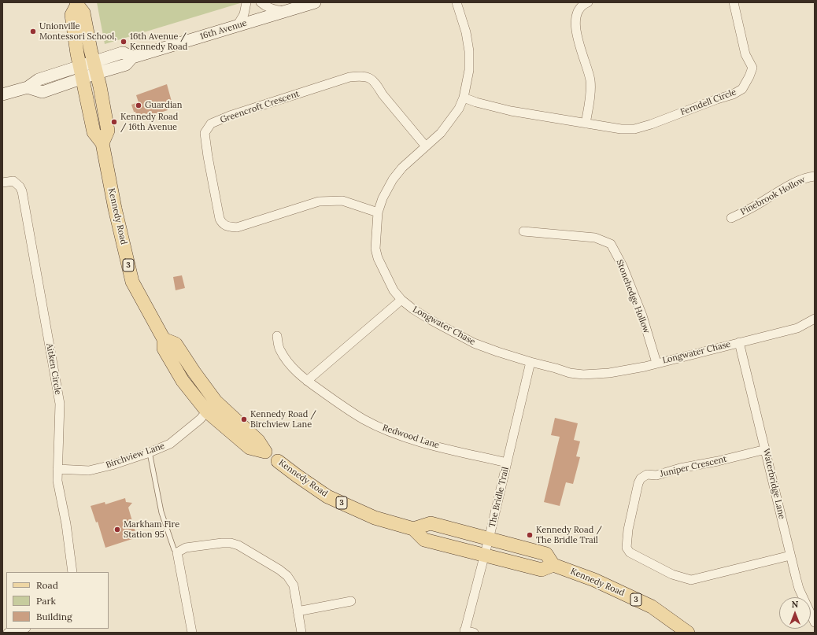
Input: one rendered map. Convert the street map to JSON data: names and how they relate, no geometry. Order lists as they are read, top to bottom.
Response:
{
  "streets": {
    "main road": ["16th Avenue", "Kennedy Road", "3"],
    "street": [
      "Ferndell Circle",
      "Greencroft Crescent",
      "Pinebrook Hollow",
      "Stonehedge Hollow",
      "Longwater Chase",
      "Aitken Circle",
      "Redwood Lane",
      "Birchview Lane",
      "Juniper Crescent",
      "Waterbridge Lane",
      "The Bridle Trail"
    ]
  },
  "crossings": [
    ["16th Avenue", "Kennedy Road"],
    ["Ferndell Circle", "Longwater Chase"],
    ["Greencroft Crescent", "Longwater Chase"],
    ["Kennedy Road", "Birchview Lane"],
    ["Kennedy Road", "The Bridle Trail"],
    ["Stonehedge Hollow", "Longwater Chase"],
    ["Longwater Chase", "Waterbridge Lane"],
    ["Longwater Chase", "The Bridle Trail"],
    ["Aitken Circle", "Birchview Lane"],
    ["Redwood Lane", "The Bridle Trail"],
    ["Juniper Crescent", "Waterbridge Lane"]
  ],
  "places": [
    "Unionville Montessori School,",
    "16th Avenue / Kennedy Road",
    "Guardian",
    "Kennedy Road / 16th Avenue",
    "Kennedy Road / Birchview Lane",
    "Markham Fire Station 95",
    "Kennedy Road / The Bridle Trail"
  ],
  "legend": ["Road", "Park", "Building"],
  "north": "top"
}
